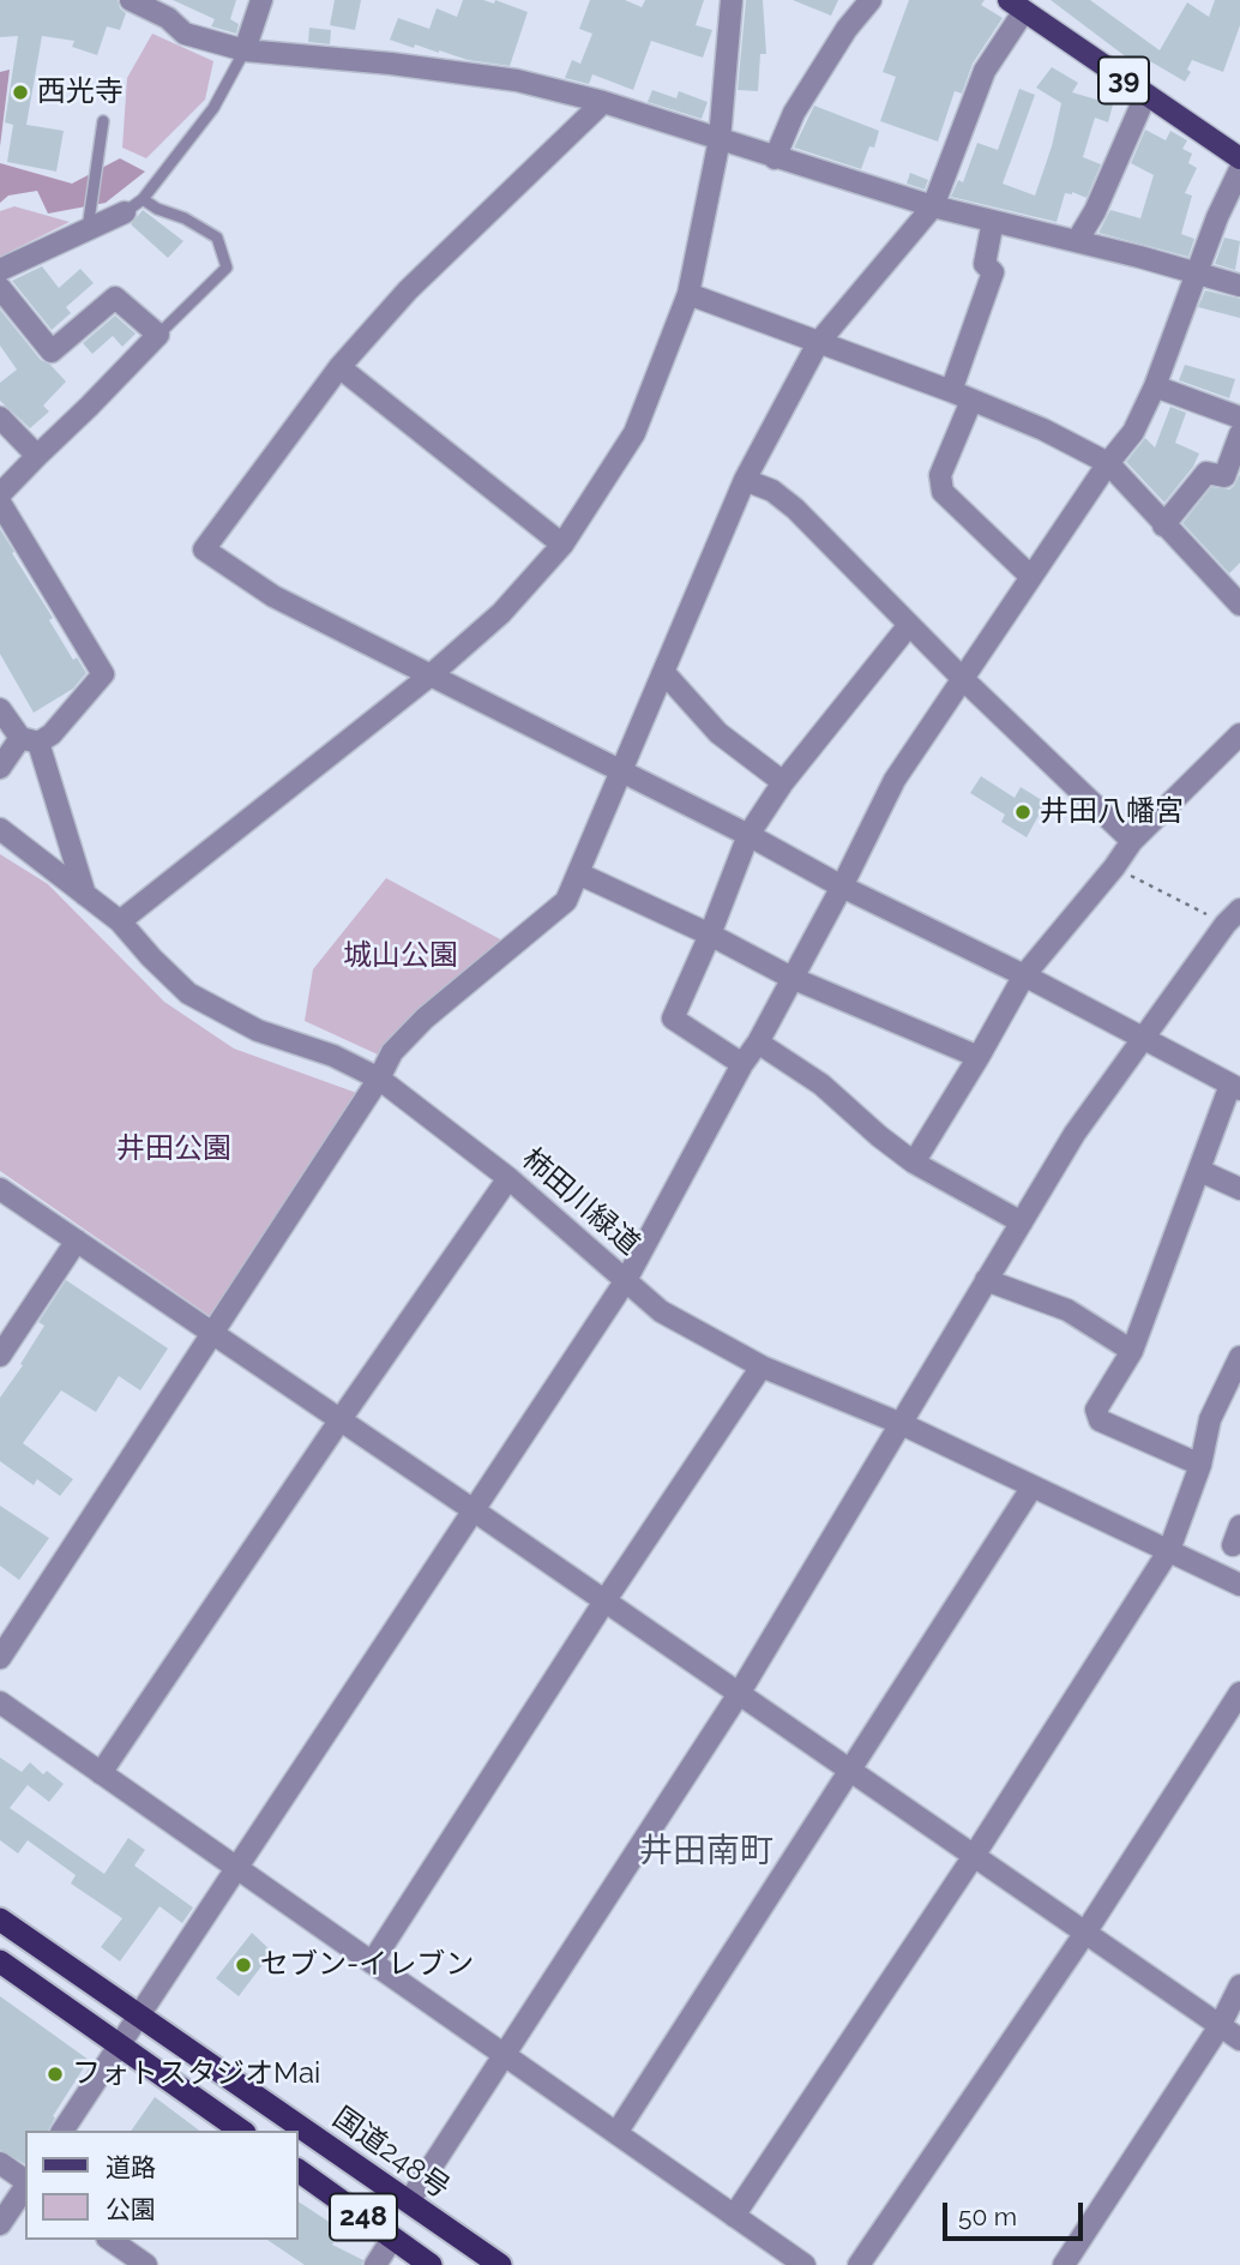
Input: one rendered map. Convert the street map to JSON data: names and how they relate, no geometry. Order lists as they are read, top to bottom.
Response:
{
  "streets": {
    "highway": ["国道248号", "248"],
    "main road": ["39"],
    "street": ["柿田川緑道"]
  },
  "districts": ["井田南町"],
  "parks": ["城山公園", "井田公園"],
  "places": [
    "西光寺",
    "井田八幡宮",
    "セブン-イレブン",
    "フォトスタジオMai"
  ],
  "legend": ["道路", "公園"],
  "scale_bar": "50 m"
}
